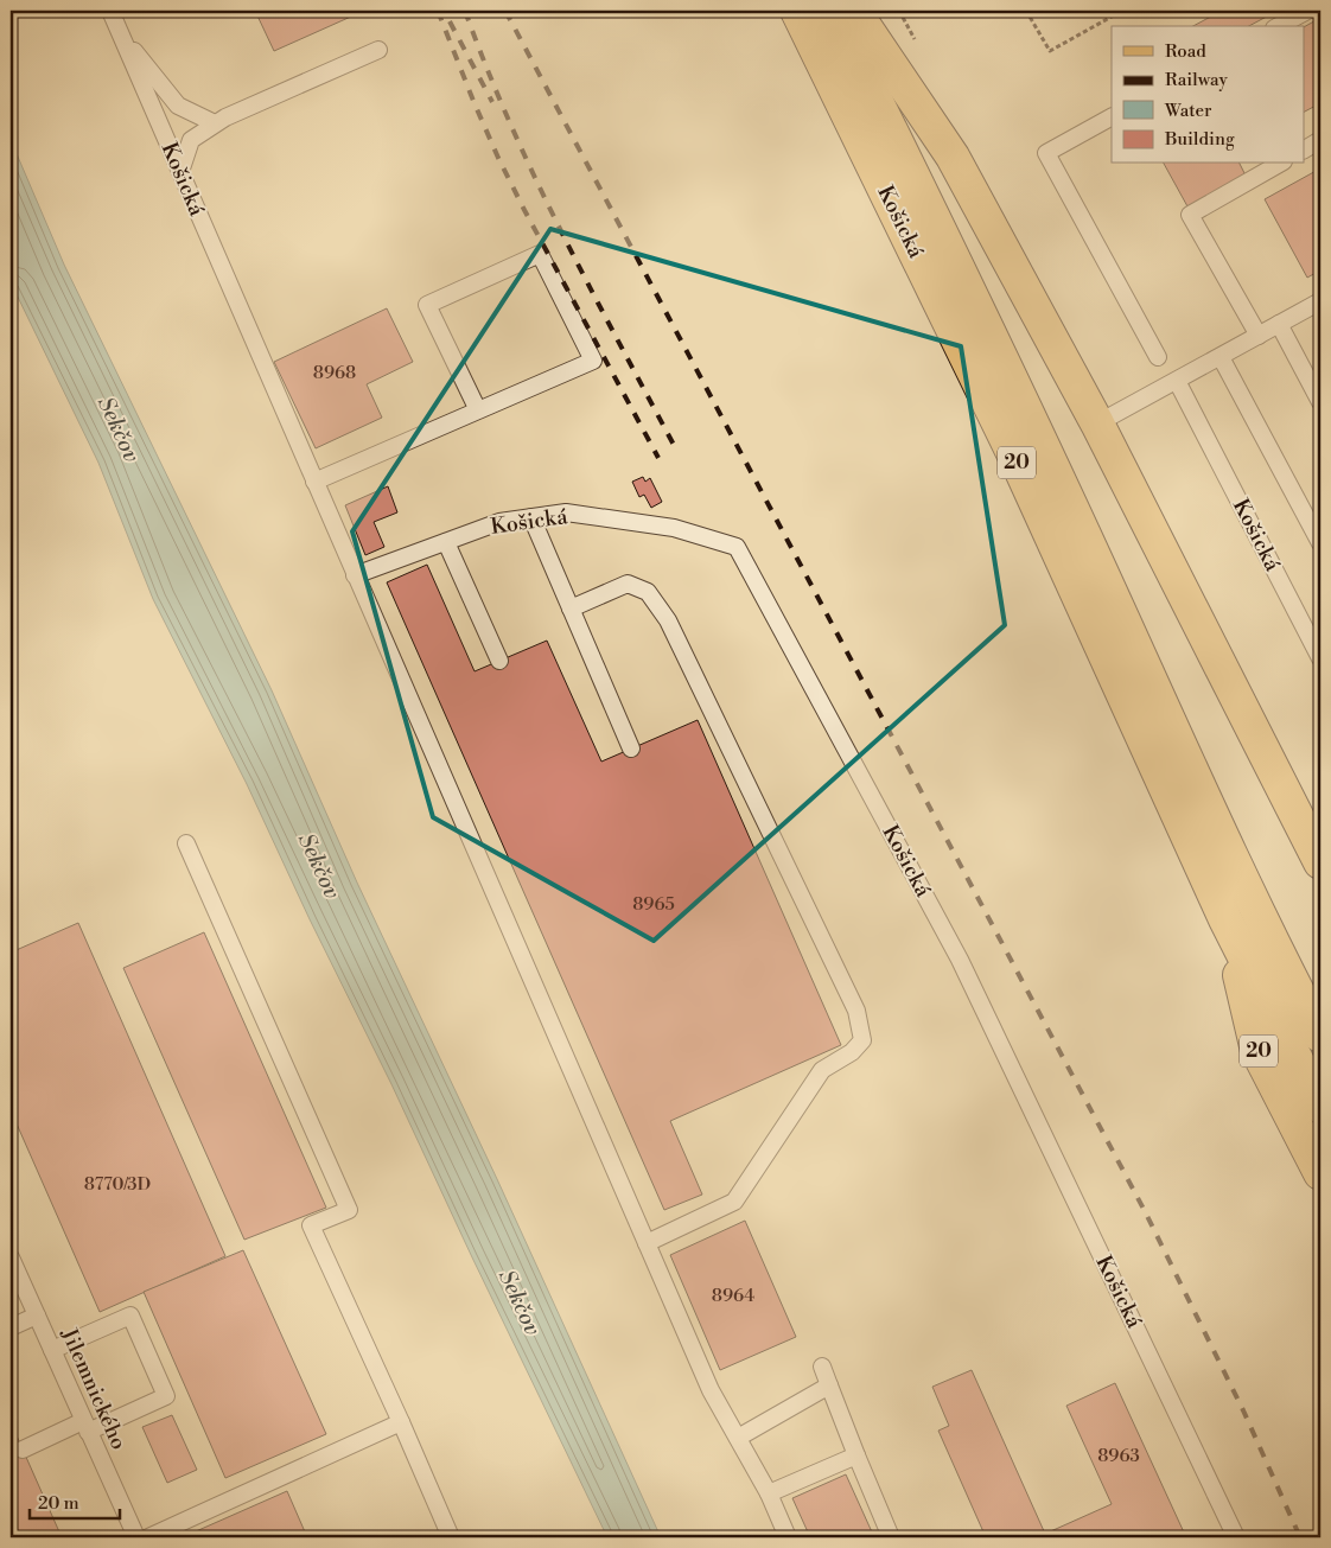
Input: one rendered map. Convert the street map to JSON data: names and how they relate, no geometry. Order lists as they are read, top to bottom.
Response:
{
  "streets": {
    "main road": ["Košická", "20"],
    "lane": ["Jilemnického"]
  },
  "crossings": [
    ["Košická", "20"]
  ],
  "water": ["Sekčov"],
  "house_numbers": [
    "8968",
    "8965",
    "8770/3D",
    "8964",
    "8963"
  ],
  "legend": [
    "Road",
    "Railway",
    "Water",
    "Building"
  ],
  "scale_bar": "20 m"
}
